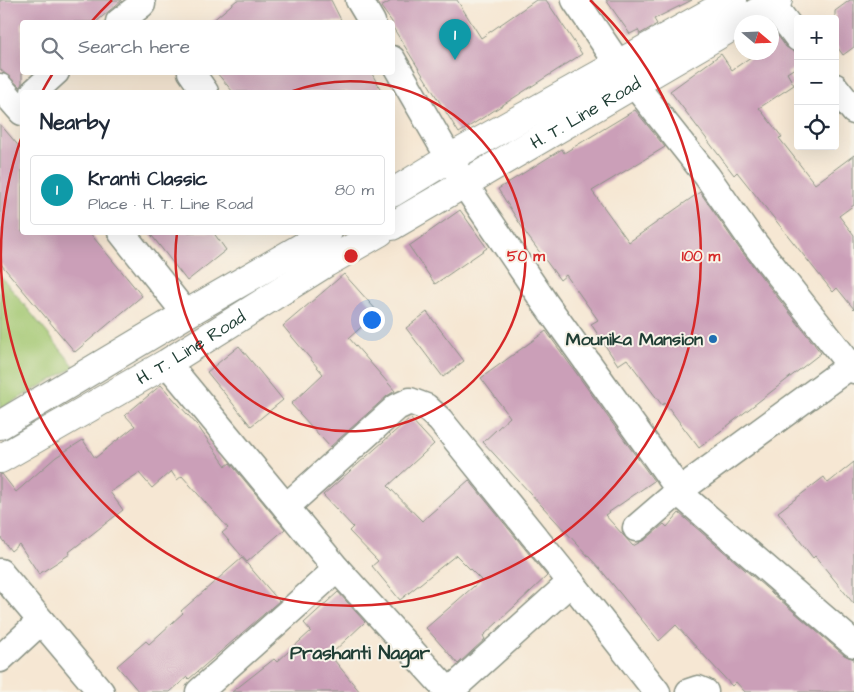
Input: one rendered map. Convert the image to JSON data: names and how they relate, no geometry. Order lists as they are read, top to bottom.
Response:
{
  "streets": {
    "street": ["H. T. Line Road"]
  },
  "districts": ["Prashanti Nagar"],
  "places": ["Mounika Mansion"],
  "north": "right",
  "page": {
    "map_buttons": ["+", "−"],
    "pins": "1",
    "search": "Search here",
    "heading": "Nearby",
    "list": [
      {
        "mark": "1",
        "name": "Kranti Classic",
        "note": "Place · H. T. Line Road",
        "value": "80 m"
      }
    ]
  },
  "rings": ["50 m", "100 m"]
}
